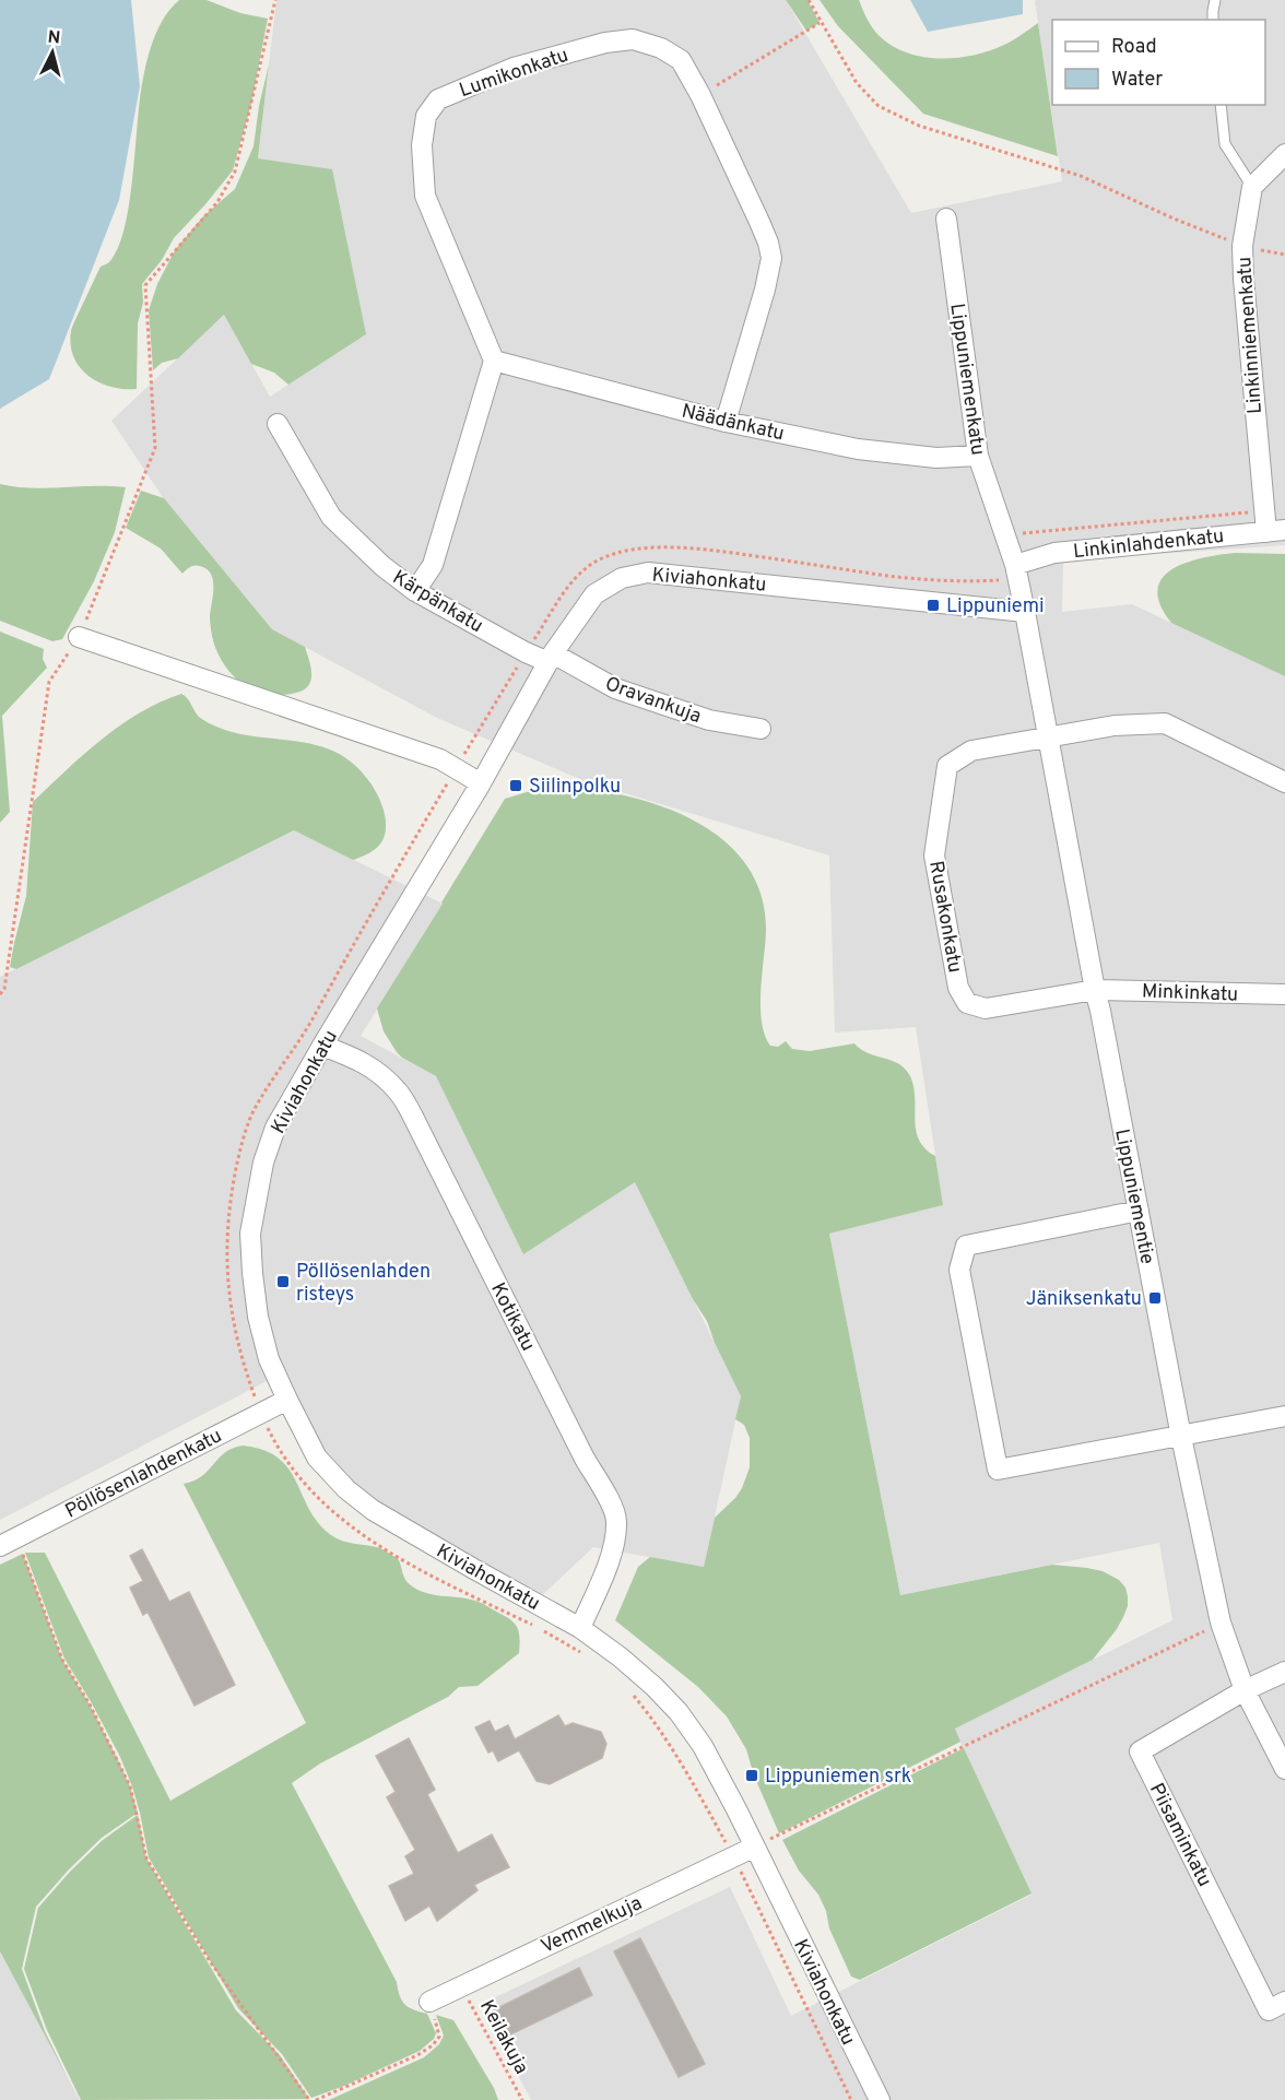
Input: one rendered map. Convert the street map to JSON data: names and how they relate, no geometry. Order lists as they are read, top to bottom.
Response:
{
  "streets": {
    "street": [
      "Lumikonkatu",
      "Linkinniemenkatu",
      "Lippuniemenkatu",
      "Näädänkatu",
      "Linkinlahdenkatu",
      "Kiviahonkatu",
      "Kärpänkatu",
      "Oravankuja",
      "Rusakonkatu",
      "Minkinkatu",
      "Lippuniementie",
      "Kotikatu",
      "Pöllösenlahdenkatu",
      "Piisaminkatu",
      "Vemmelkuja"
    ],
    "path": ["Keilakuja"]
  },
  "crossings": [
    ["Lumikonkatu", "Näädänkatu"],
    ["Linkinniemenkatu", "Linkinlahdenkatu"],
    ["Lippuniemenkatu", "Näädänkatu"],
    ["Lippuniemenkatu", "Linkinlahdenkatu"],
    ["Lippuniemenkatu", "Kiviahonkatu"],
    ["Lippuniemenkatu", "Lippuniementie"],
    ["Kiviahonkatu", "Kärpänkatu"],
    ["Kiviahonkatu", "Oravankuja"],
    ["Kiviahonkatu", "Lippuniementie"],
    ["Kiviahonkatu", "Kotikatu"],
    ["Kiviahonkatu", "Pöllösenlahdenkatu"],
    ["Kiviahonkatu", "Vemmelkuja"],
    ["Kärpänkatu", "Oravankuja"],
    ["Rusakonkatu", "Minkinkatu"],
    ["Rusakonkatu", "Lippuniementie"],
    ["Minkinkatu", "Lippuniementie"],
    ["Lippuniementie", "Piisaminkatu"],
    ["Vemmelkuja", "Keilakuja"]
  ],
  "places": {
    "transit": [
      "Lippuniemi",
      "Siilinpolku",
      "Pöllösenlahden risteys",
      "Jäniksenkatu",
      "Lippuniemen srk"
    ]
  },
  "legend": ["Road", "Water"],
  "north": "top"
}
